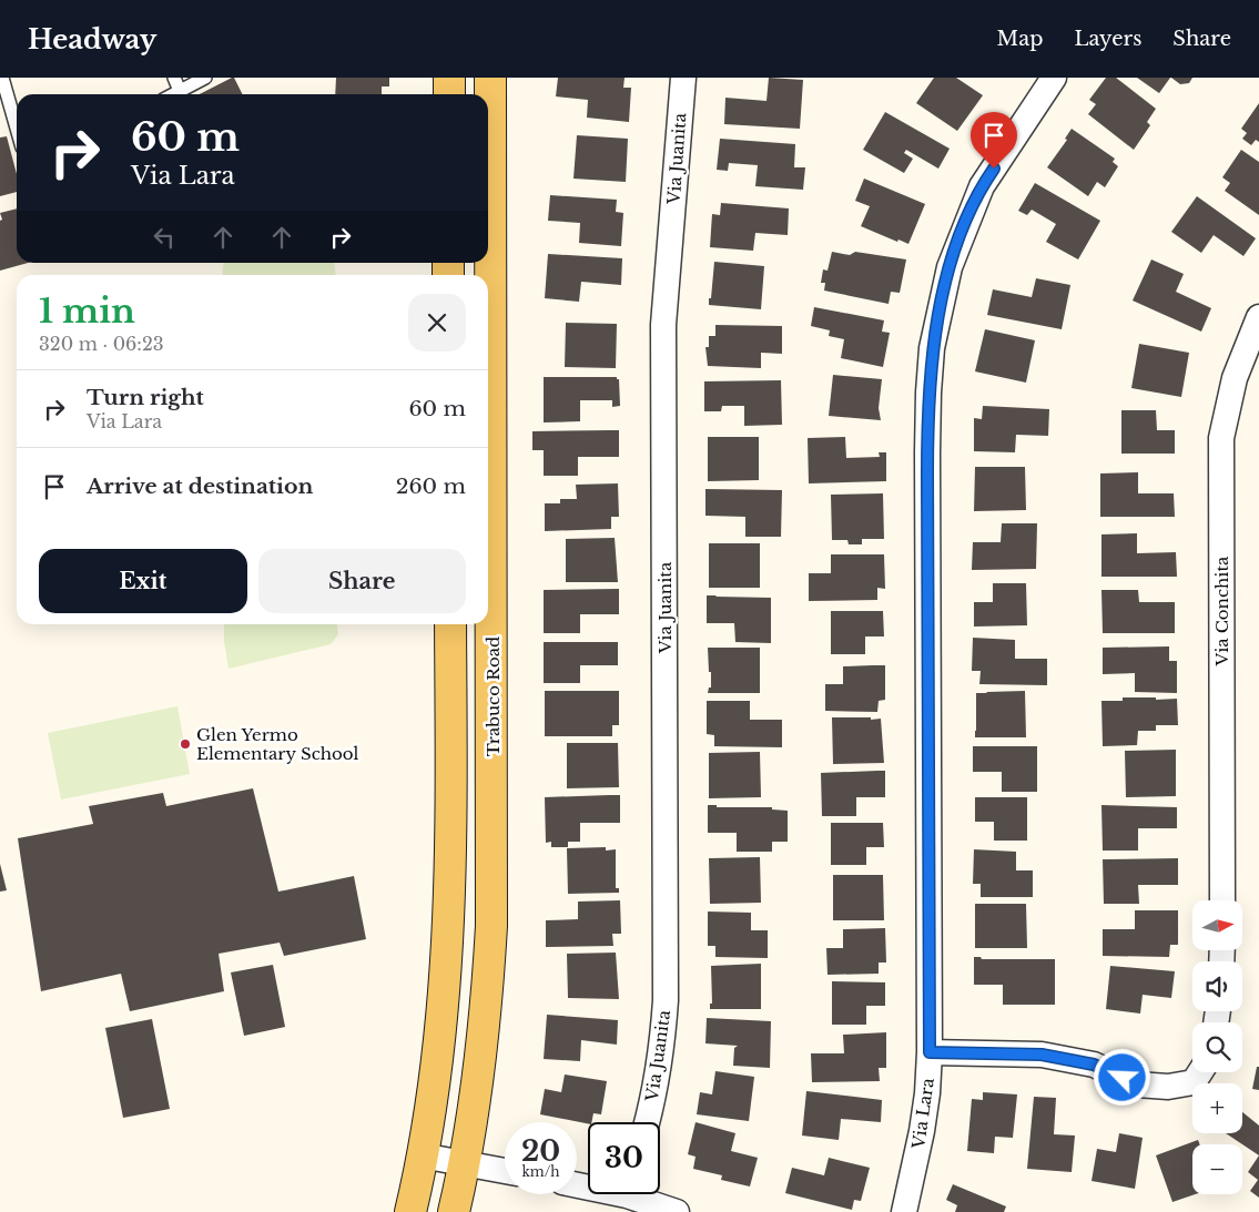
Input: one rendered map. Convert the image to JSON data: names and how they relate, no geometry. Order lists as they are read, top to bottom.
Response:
{
  "streets": {
    "main road": ["Trabuco Road"],
    "street": ["Via Juanita", "Via Conchita", "Via Lara"]
  },
  "places": ["Glen Yermo Elementary School"],
  "north": "right",
  "page": {
    "header": "Headway",
    "nav": ["Map", "Layers", "Share"],
    "turn": ["60 m", "Via Lara"],
    "heading": ["1 min", "320 m · 06:23"],
    "list": [
      {
        "name": "Turn right",
        "note": "Via Lara",
        "value": "60 m"
      },
      {
        "name": "Arrive at destination",
        "value": "260 m"
      }
    ],
    "buttons": ["Exit", "Share"],
    "map_buttons": ["+", "−"],
    "speed": "20 km/h",
    "limit": "30"
  }
}
